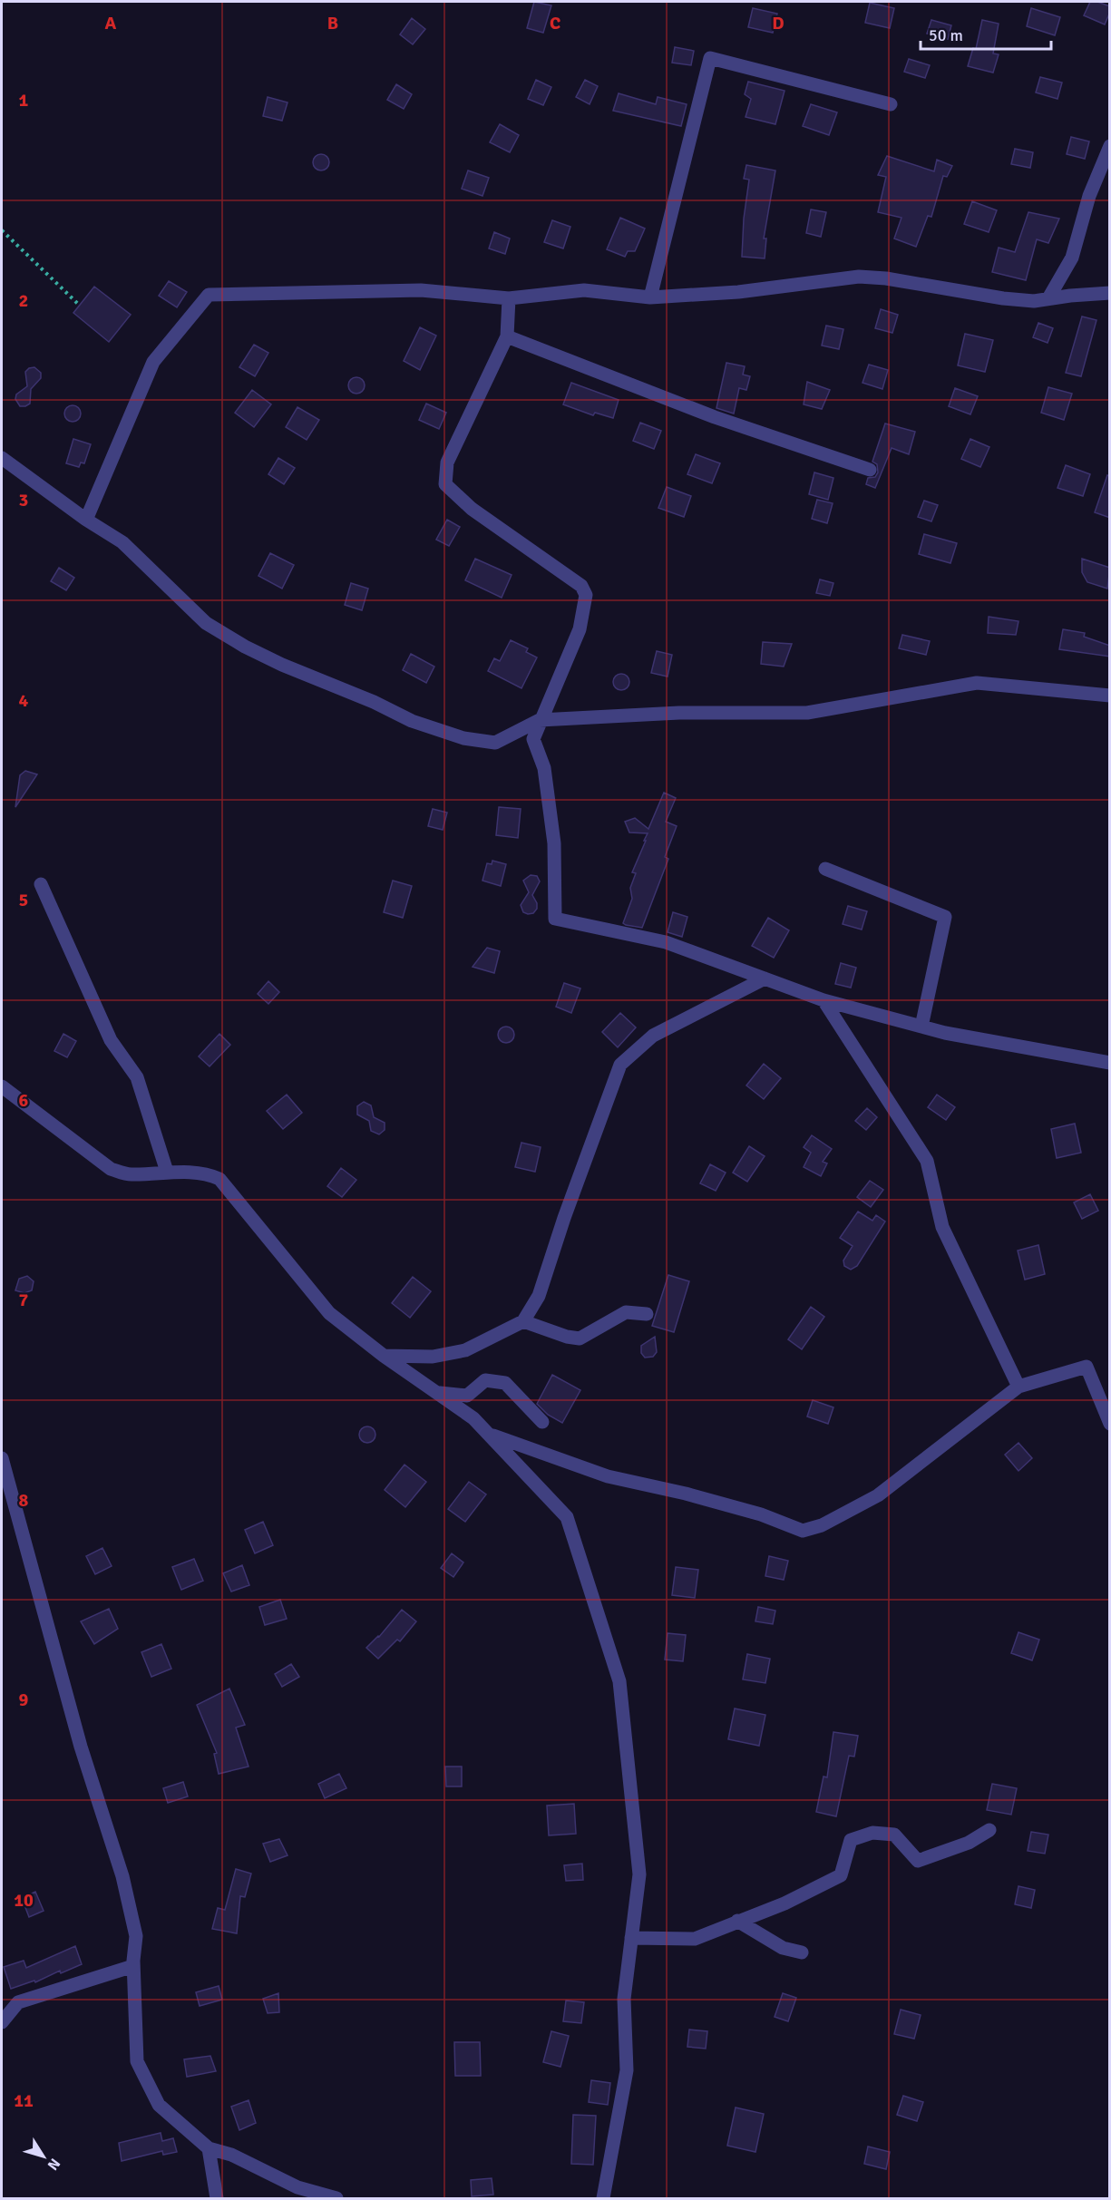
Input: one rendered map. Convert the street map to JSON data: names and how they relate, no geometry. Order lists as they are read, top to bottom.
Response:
{
  "scale_bar": "50 m",
  "north": "bottom right",
  "grid": {
    "columns": [
      "A",
      "B",
      "C",
      "D"
    ],
    "rows": [
      "1",
      "2",
      "3",
      "4",
      "5",
      "6",
      "7",
      "8",
      "9",
      "10",
      "11"
    ]
  }
}
